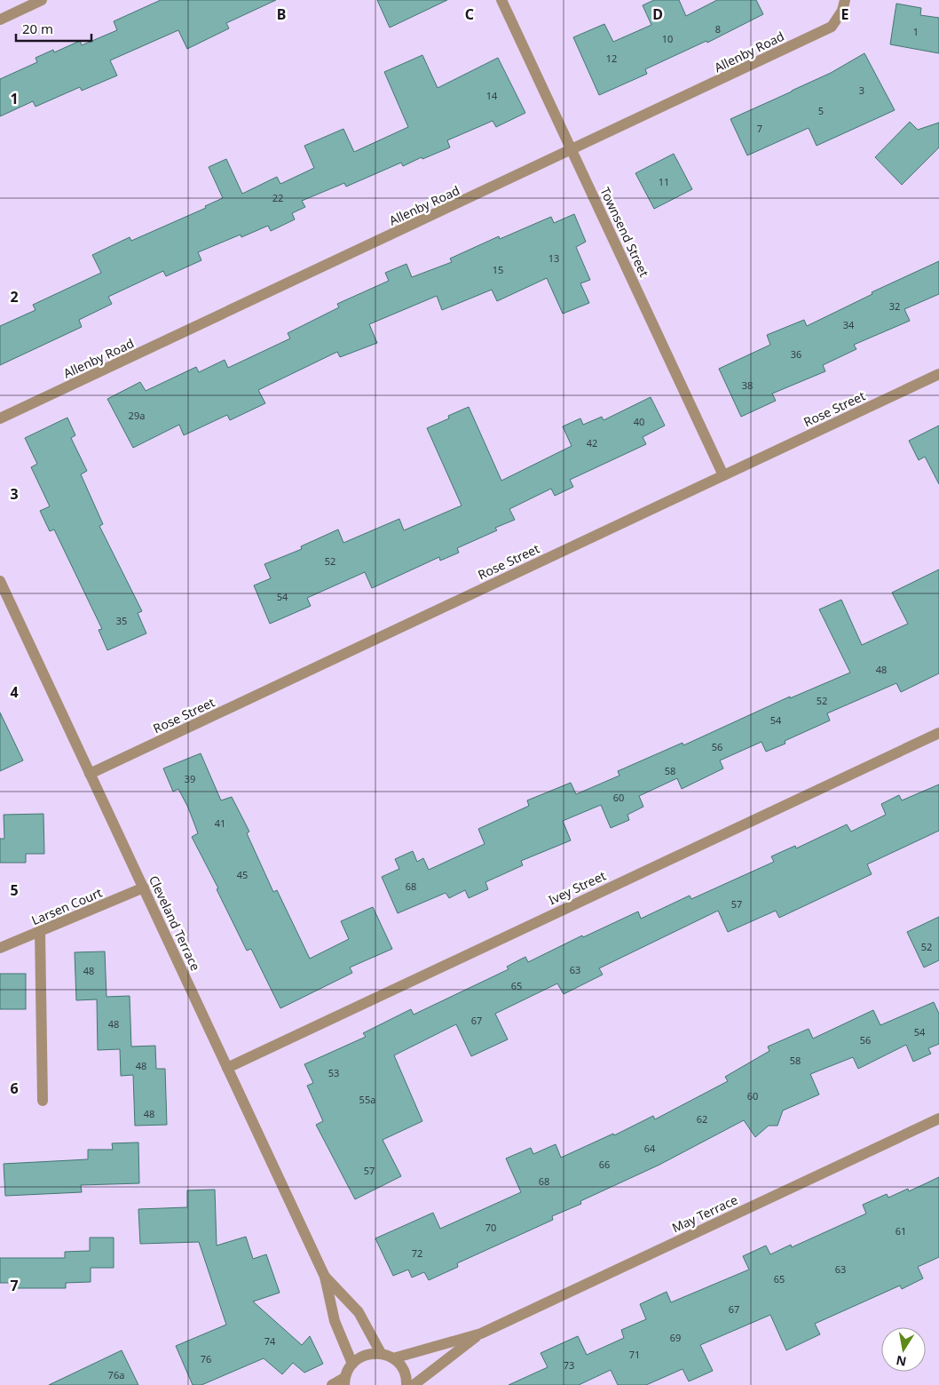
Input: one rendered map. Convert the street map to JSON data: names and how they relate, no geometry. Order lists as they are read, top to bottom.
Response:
{
  "streets": {
    "street": [
      "Allenby Road",
      "Townsend Street",
      "Rose Street",
      "Ivey Street",
      "Larsen Court",
      "Cleveland Terrace",
      "May Terrace"
    ]
  },
  "crossings": [
    ["Allenby Road", "Townsend Street"],
    ["Townsend Street", "Rose Street"],
    ["Rose Street", "Cleveland Terrace"],
    ["Ivey Street", "Cleveland Terrace"],
    ["Larsen Court", "Cleveland Terrace"]
  ],
  "house_numbers": [
    "8",
    "1",
    "10",
    "12",
    "3",
    "14",
    "5",
    "7",
    "11",
    "22",
    "13",
    "15",
    "32",
    "34",
    "36",
    "38",
    "29a",
    "40",
    "42",
    "52",
    "54",
    "35",
    "48",
    "52",
    "54",
    "56",
    "58",
    "39",
    "60",
    "41",
    "45",
    "68",
    "57",
    "52",
    "63",
    "48",
    "65",
    "67",
    "48",
    "54",
    "56",
    "58",
    "48",
    "53",
    "60",
    "55a",
    "48",
    "62",
    "64",
    "66",
    "57",
    "68",
    "70",
    "61",
    "72",
    "63",
    "65",
    "67",
    "69",
    "74",
    "71",
    "76",
    "73",
    "76a"
  ],
  "scale_bar": "20 m",
  "north": "bottom",
  "grid": {
    "columns": [
      "B",
      "C",
      "D",
      "E"
    ],
    "rows": [
      "1",
      "2",
      "3",
      "4",
      "5",
      "6",
      "7"
    ]
  }
}
